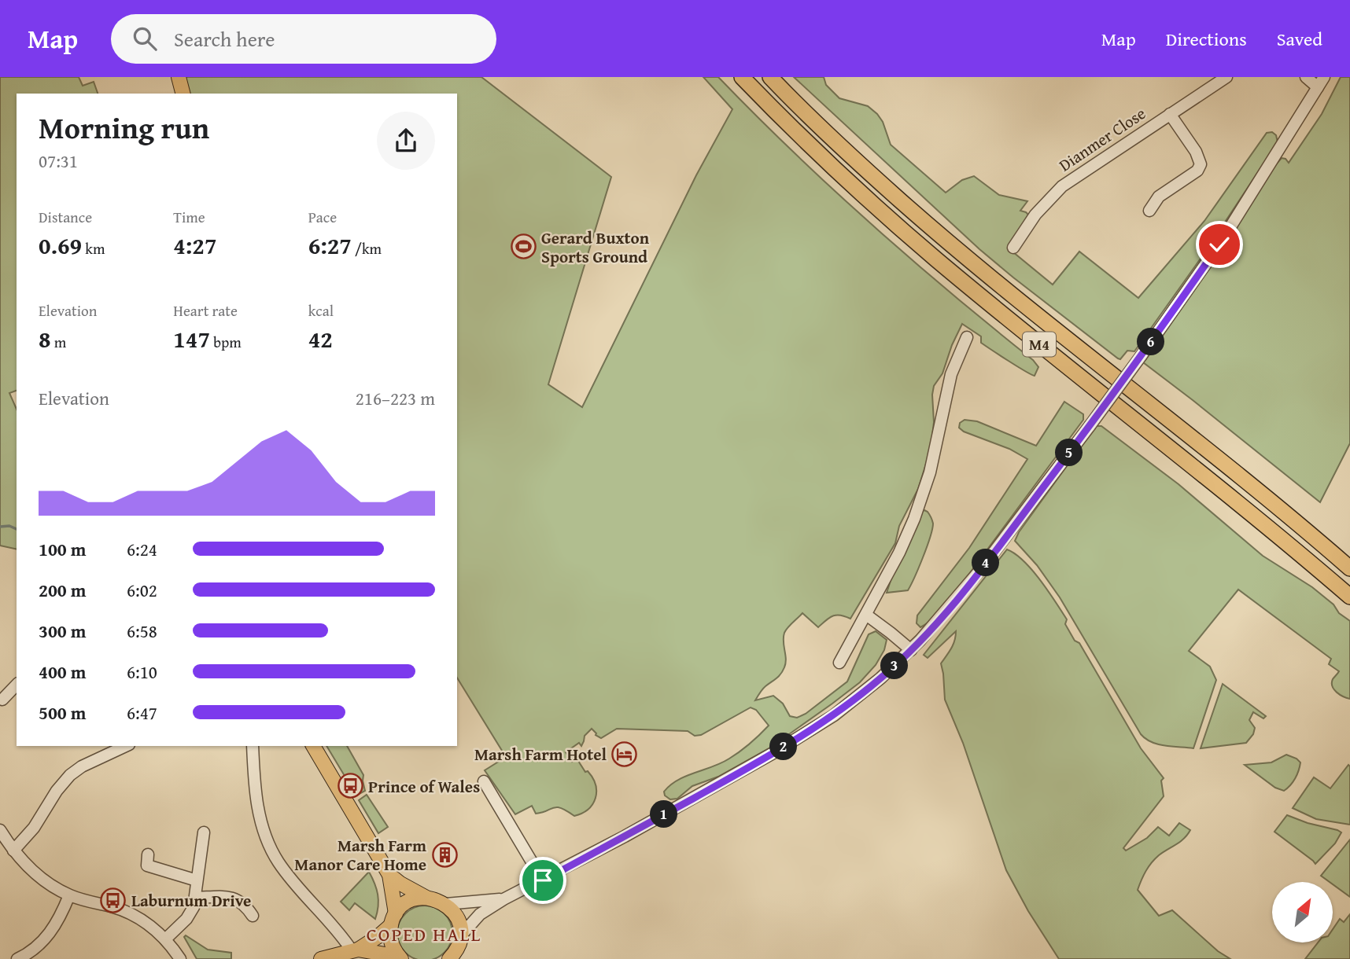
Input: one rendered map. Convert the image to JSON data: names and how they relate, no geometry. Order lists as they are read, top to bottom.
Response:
{
  "streets": {
    "highway": ["M4"],
    "street": ["Dianmer Close"]
  },
  "districts": ["COPED HALL"],
  "places": {
    "sports": ["Gerard Buxton Sports Ground"],
    "hotel": ["Marsh Farm Hotel"],
    "bus stop": ["Prince of Wales", "Laburnum Drive"],
    "building": ["Marsh Farm Manor Care Home"]
  },
  "north": "top right",
  "page": {
    "header": "Map",
    "search": "Search here",
    "nav": ["Map", "Directions", "Saved"],
    "heading": ["Morning run", "07:31"],
    "stats": [
      ["Distance", "0.69 km"],
      ["Time", "4:27"],
      ["Pace", "6:27 /km"],
      ["Elevation", "8 m"],
      ["Heart rate", "147 bpm"],
      ["kcal", "42"]
    ],
    "pins": [
      "6",
      "5",
      "4",
      "3",
      "2",
      "1"
    ],
    "chart": ["Elevation", "216–223 m"],
    "list": [
      {
        "name": "100 m",
        "note": "6:24"
      },
      {
        "name": "200 m",
        "note": "6:02"
      },
      {
        "name": "300 m",
        "note": "6:58"
      },
      {
        "name": "400 m",
        "note": "6:10"
      },
      {
        "name": "500 m",
        "note": "6:47"
      }
    ]
  }
}
